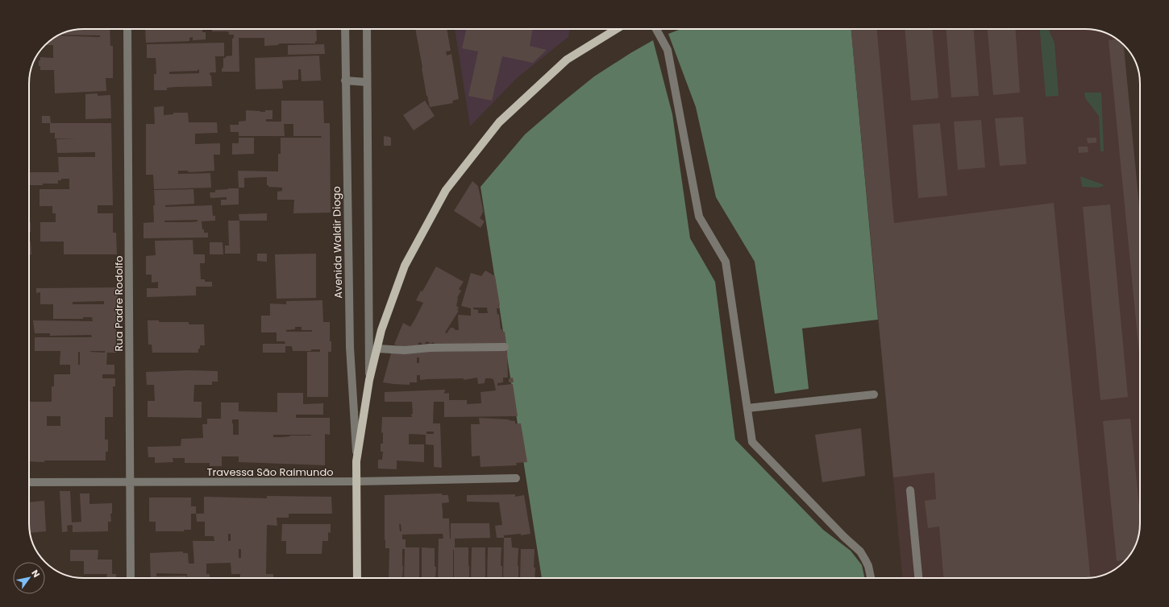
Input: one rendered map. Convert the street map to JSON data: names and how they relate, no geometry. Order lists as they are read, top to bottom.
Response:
{
  "streets": {
    "main road": ["Avenida Waldir Diogo"],
    "street": ["Rua Padre Rodolfo", "Travessa São Raimundo"]
  },
  "crossings": [
    ["Avenida Waldir Diogo", "Travessa São Raimundo"],
    ["Rua Padre Rodolfo", "Travessa São Raimundo"]
  ],
  "north": "top right"
}
